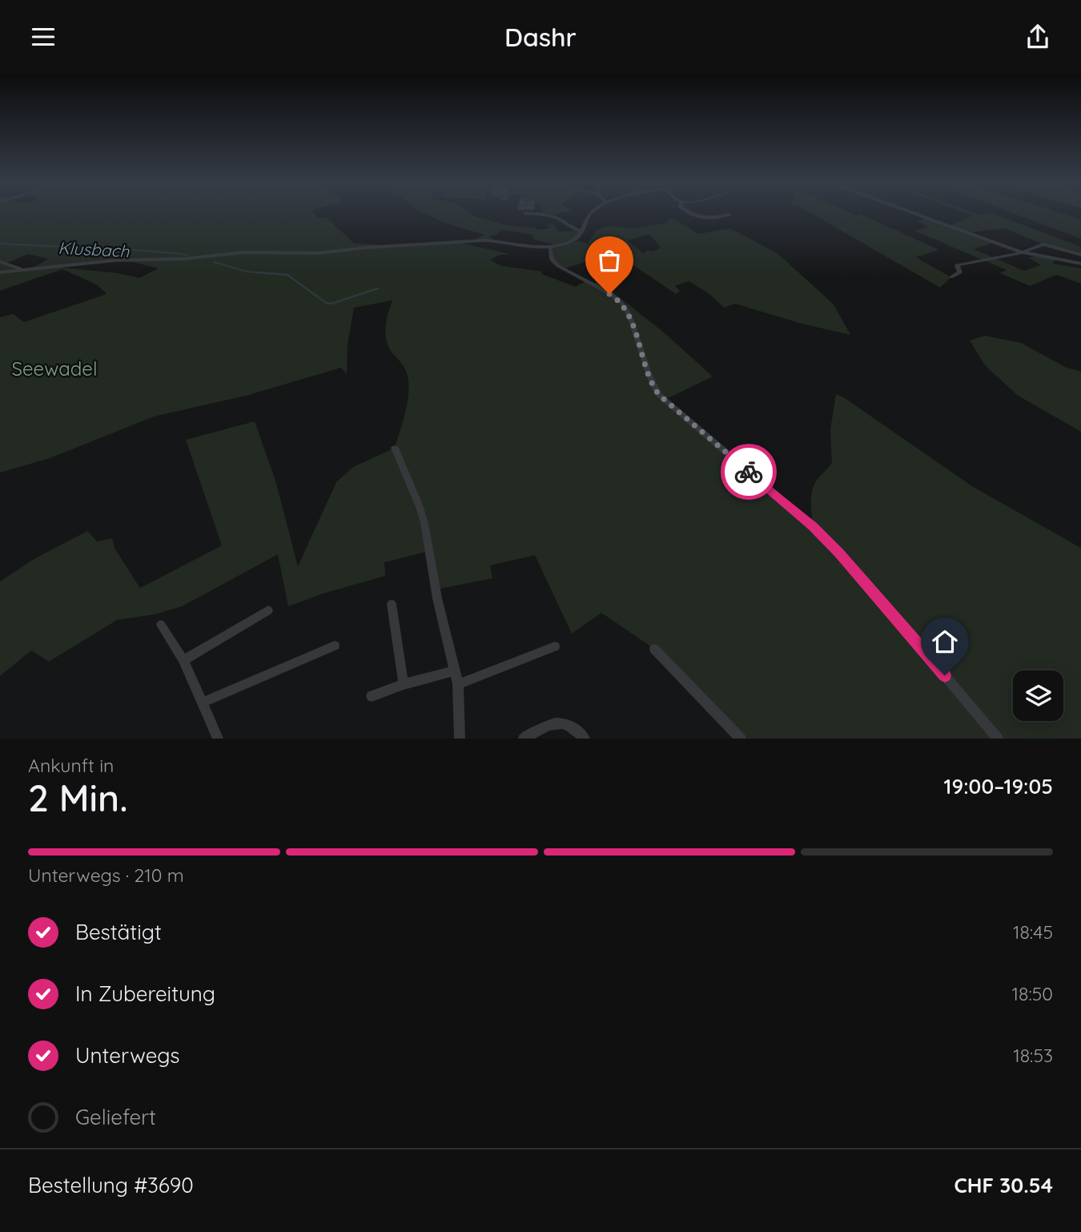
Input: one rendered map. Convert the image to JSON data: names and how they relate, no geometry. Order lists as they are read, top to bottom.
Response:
{
  "water": ["Klusbach"],
  "parks": ["Seewadel"],
  "page": {
    "header": "Dashr",
    "heading": ["2 Min.", "Ankunft in", "19:00–19:05"],
    "panel": ["Bestellung #3690", "CHF 30.54"],
    "bar": "Unterwegs · 210 m",
    "list": [
      ["Bestätigt", "18:45"],
      ["In Zubereitung", "18:50"],
      ["Unterwegs", "18:53"],
      "Geliefert"
    ]
  }
}
